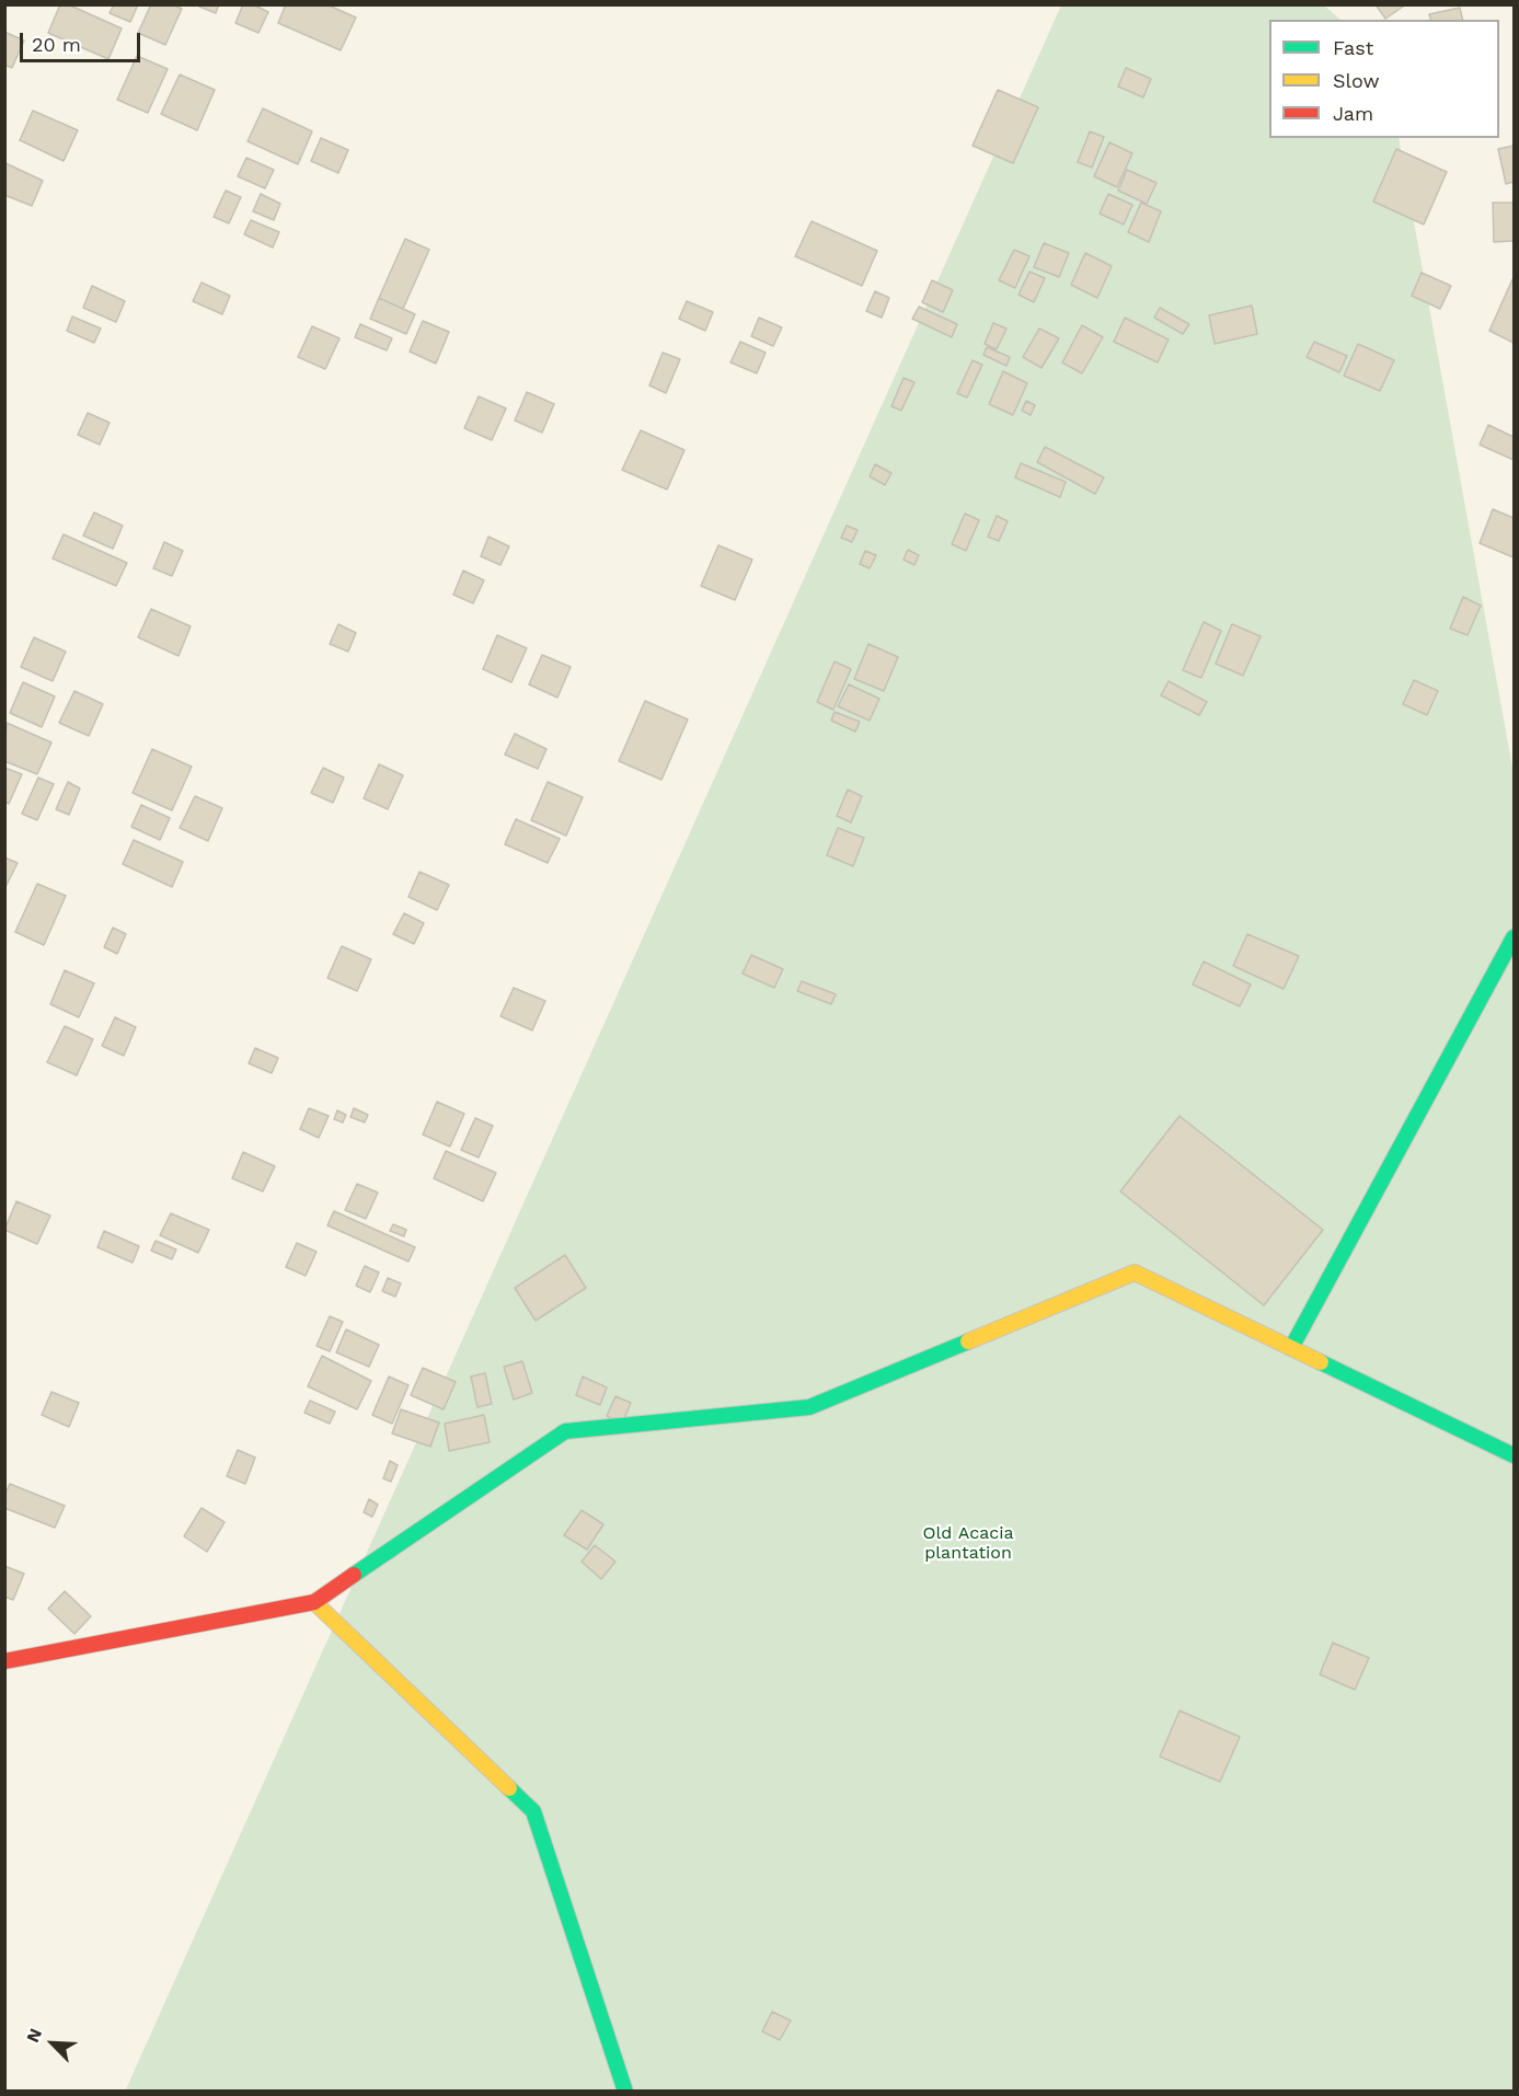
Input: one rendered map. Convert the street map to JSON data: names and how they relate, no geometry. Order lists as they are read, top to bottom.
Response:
{
  "parks": ["Old Acacia plantation"],
  "legend": ["Fast", "Slow", "Jam"],
  "scale_bar": "20 m",
  "north": "top left"
}
